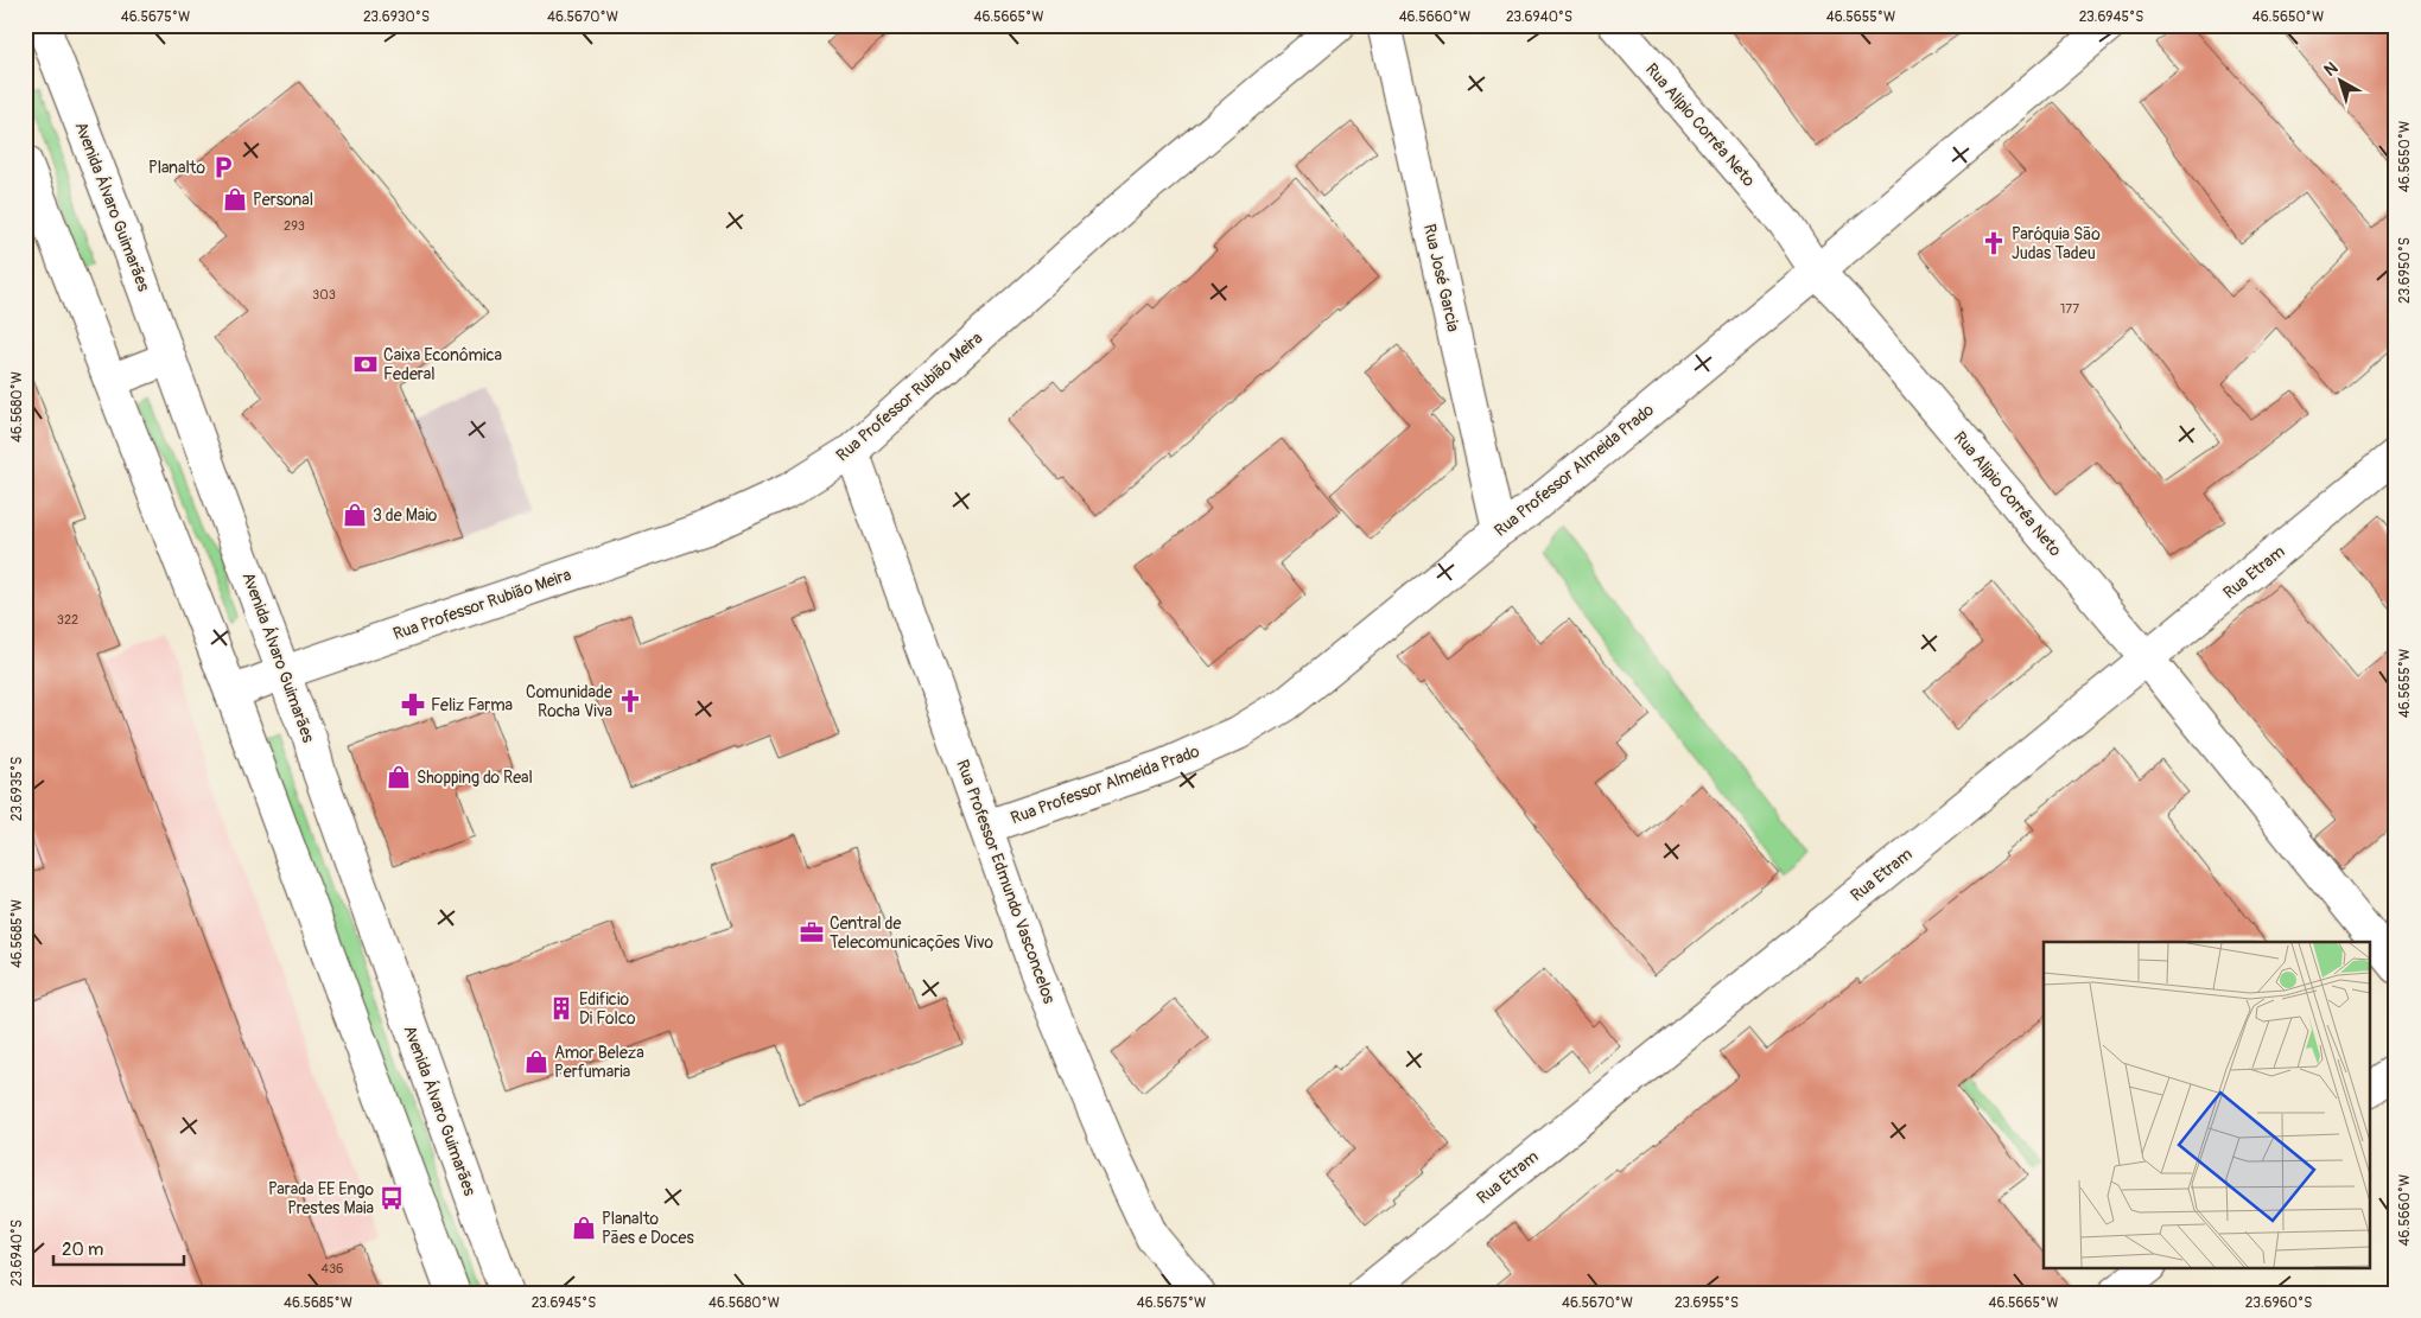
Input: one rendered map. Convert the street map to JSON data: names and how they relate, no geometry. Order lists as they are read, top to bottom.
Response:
{
  "streets": {
    "street": [
      "Rua Alipio Corrêa Neto",
      "Avenida Álvaro Guimarães",
      "Rua José Garcia",
      "Rua Professor Rubião Meira",
      "Rua Professor Almeida Prado",
      "Rua Etram",
      "Rua Professor Edmundo Vasconcelos"
    ]
  },
  "crossings": [
    ["Rua Alipio Corrêa Neto", "Rua Professor Almeida Prado"],
    ["Rua Alipio Corrêa Neto", "Rua Etram"],
    ["Avenida Álvaro Guimarães", "Rua Professor Rubião Meira"],
    ["Rua José Garcia", "Rua Professor Almeida Prado"],
    ["Rua Professor Rubião Meira", "Rua Professor Edmundo Vasconcelos"],
    ["Rua Professor Almeida Prado", "Rua Professor Edmundo Vasconcelos"]
  ],
  "places": {
    "parking": ["Planalto"],
    "shop": [
      "Personal",
      "3 de Maio",
      "Shopping do Real",
      "Amor Beleza Perfumaria",
      "Planalto Pães e Doces"
    ],
    "church": ["Paróquia São Judas Tadeu", "Comunidade Rocha Viva"],
    "bank": ["Caixa Econômica Federal"],
    "pharmacy": ["Feliz Farma"],
    "office": ["Central de Telecomunicações Vivo"],
    "building": ["Edificio Di Folco"],
    "bus stop": ["Parada EE Engº Prestes Maia"]
  },
  "house_numbers": [
    "293",
    "303",
    "177",
    "322",
    "436"
  ],
  "scale_bar": "20 m",
  "north": "top left",
  "coordinates": [
    "46.5675°W",
    "23.6930°S",
    "46.5670°W",
    "46.5665°W",
    "46.5660°W",
    "23.6940°S",
    "46.5655°W",
    "23.6945°S",
    "46.5650°W",
    "23.6950°S",
    "46.5680°W",
    "23.6935°S",
    "46.5685°W",
    "23.6955°S",
    "23.6960°S"
  ]
}
